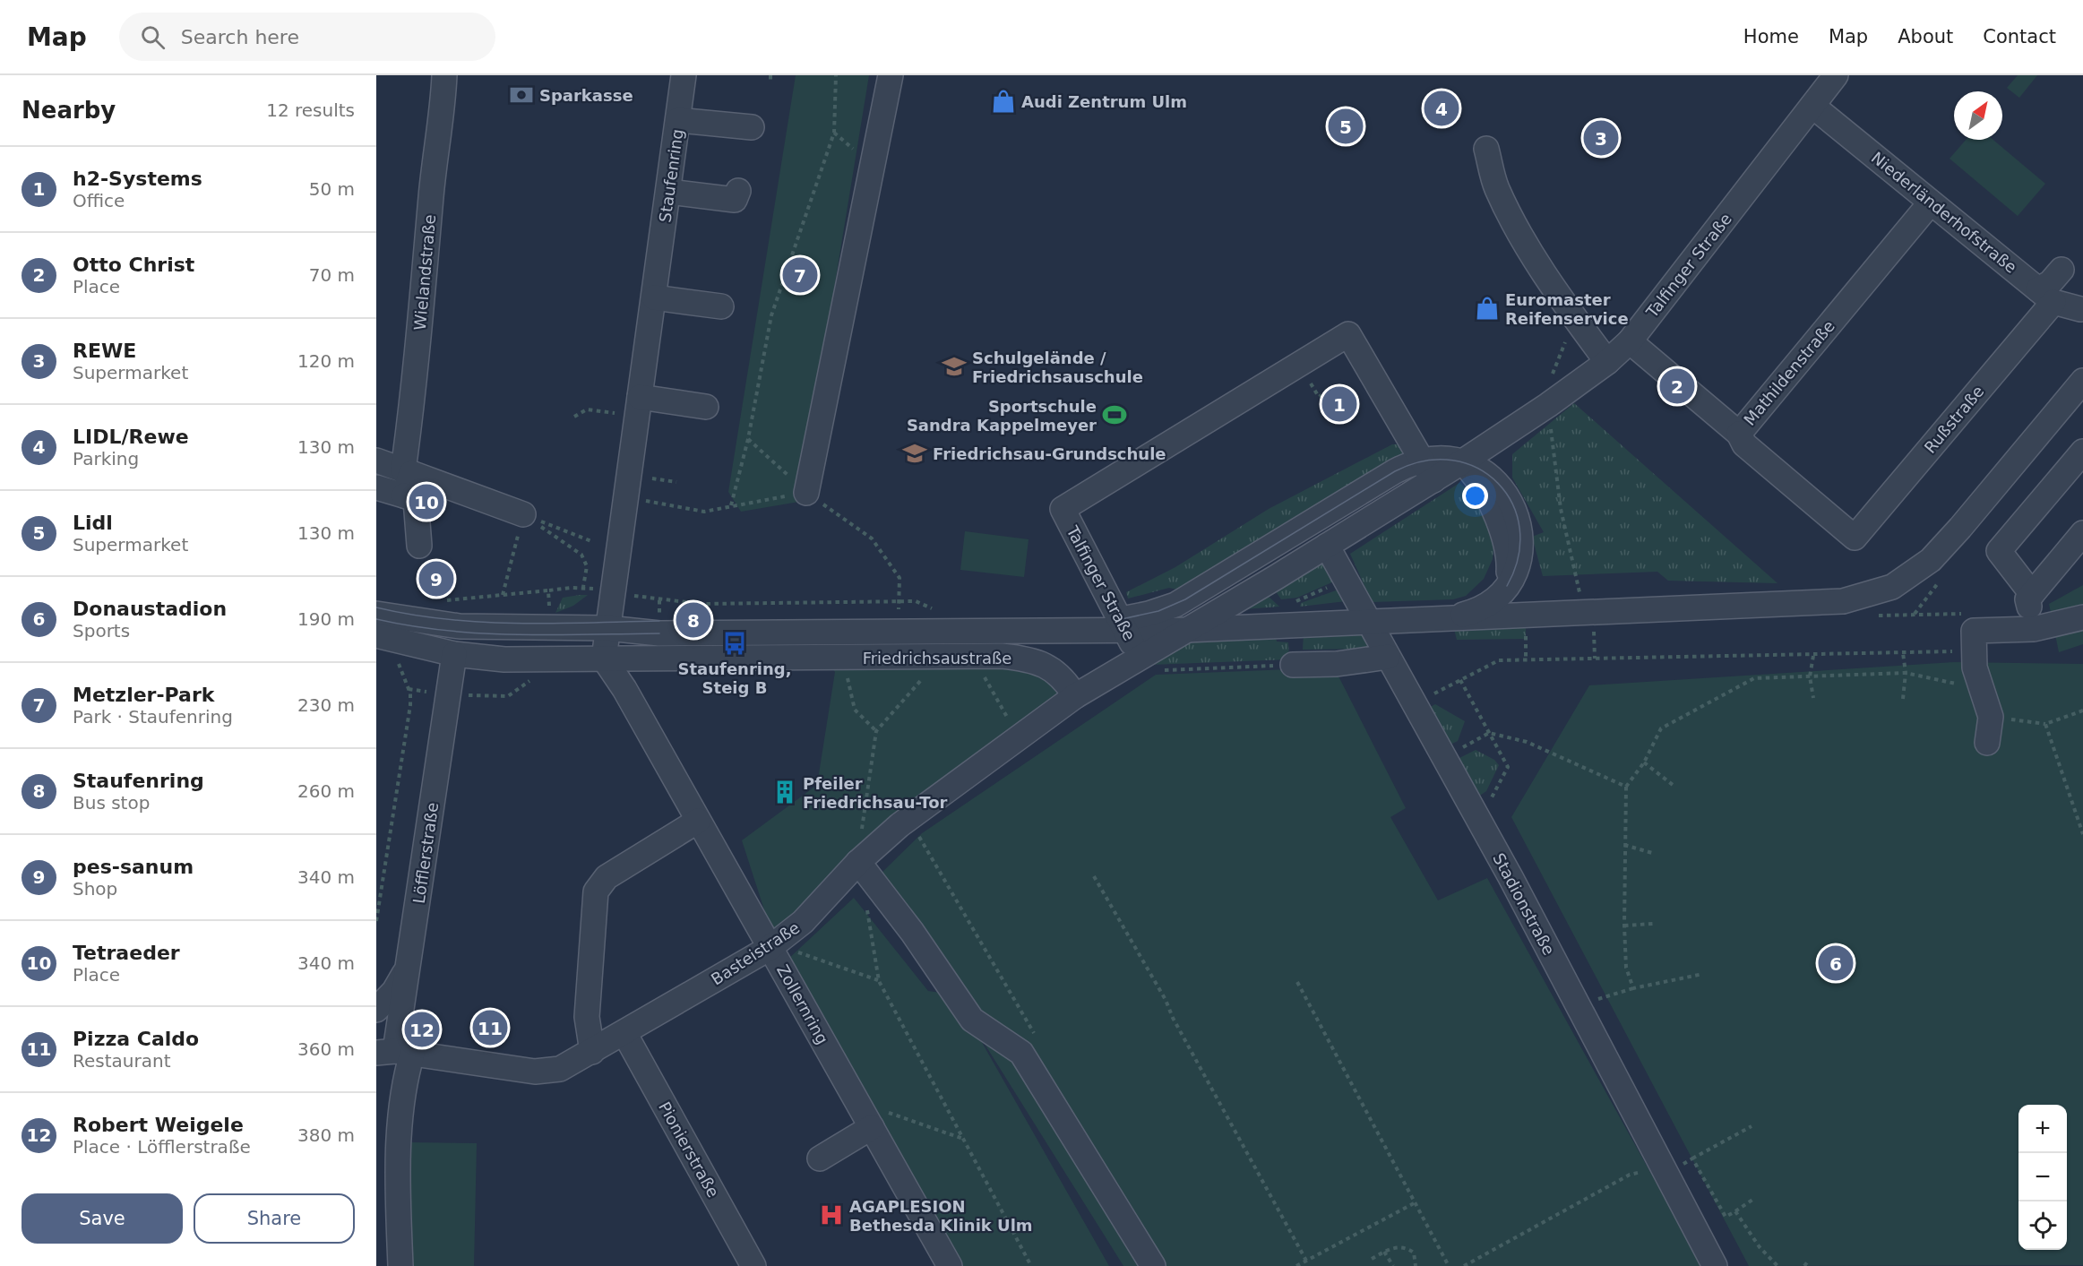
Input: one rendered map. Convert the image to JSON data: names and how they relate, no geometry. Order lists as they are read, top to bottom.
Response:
{
  "streets": {
    "street": [
      "Staufenring",
      "Niederländerhofstraße",
      "Talfinger Straße",
      "Wielandstraße",
      "Mathildenstraße",
      "Rußstraße",
      "Friedrichsaustraße",
      "Löfflerstraße",
      "Stadionstraße",
      "Basteistraße",
      "Zollernring",
      "Pionierstraße"
    ]
  },
  "crossings": [
    ["Niederländerhofstraße", "Talfinger Straße"],
    ["Niederländerhofstraße", "Mathildenstraße"],
    ["Niederländerhofstraße", "Rußstraße"],
    ["Talfinger Straße", "Mathildenstraße"],
    ["Talfinger Straße", "Stadionstraße"],
    ["Mathildenstraße", "Rußstraße"],
    ["Friedrichsaustraße", "Löfflerstraße"],
    ["Friedrichsaustraße", "Basteistraße"],
    ["Friedrichsaustraße", "Zollernring"],
    ["Löfflerstraße", "Basteistraße"],
    ["Basteistraße", "Zollernring"],
    ["Basteistraße", "Pionierstraße"]
  ],
  "places": {
    "bank": ["Sparkasse"],
    "shop": ["Audi Zentrum Ulm", "Euromaster Reifenservice"],
    "school or university": ["Schulgelände / Friedrichsauschule", "Friedrichsau-Grundschule"],
    "sports": ["Sportschule Sandra Kappelmeyer"],
    "bus stop": ["Staufenring, Steig B"],
    "building": ["Pfeiler Friedrichsau-Tor"],
    "hospital": ["AGAPLESION Bethesda Klinik Ulm"]
  },
  "north": "top right",
  "page": {
    "header": "Map",
    "search": "Search here",
    "nav": [
      "Home",
      "Map",
      "About",
      "Contact"
    ],
    "heading": ["Nearby", "12 results"],
    "pins": [
      "4",
      "5",
      "3",
      "7",
      "2",
      "1",
      "10",
      "9",
      "8",
      "6",
      "11",
      "12"
    ],
    "list": [
      {
        "mark": "1",
        "name": "h2-Systems",
        "note": "Office",
        "value": "50 m"
      },
      {
        "mark": "2",
        "name": "Otto Christ",
        "note": "Place",
        "value": "70 m"
      },
      {
        "mark": "3",
        "name": "REWE",
        "note": "Supermarket",
        "value": "120 m"
      },
      {
        "mark": "4",
        "name": "LIDL/Rewe",
        "note": "Parking",
        "value": "130 m"
      },
      {
        "mark": "5",
        "name": "Lidl",
        "note": "Supermarket",
        "value": "130 m"
      },
      {
        "mark": "6",
        "name": "Donaustadion",
        "note": "Sports",
        "value": "190 m"
      },
      {
        "mark": "7",
        "name": "Metzler-Park",
        "note": "Park · Staufenring",
        "value": "230 m"
      },
      {
        "mark": "8",
        "name": "Staufenring",
        "note": "Bus stop",
        "value": "260 m"
      },
      {
        "mark": "9",
        "name": "pes-sanum",
        "note": "Shop",
        "value": "340 m"
      },
      {
        "mark": "10",
        "name": "Tetraeder",
        "note": "Place",
        "value": "340 m"
      },
      {
        "mark": "11",
        "name": "Pizza Caldo",
        "note": "Restaurant",
        "value": "360 m"
      },
      {
        "mark": "12",
        "name": "Robert Weigele",
        "note": "Place · Löfflerstraße",
        "value": "380 m"
      }
    ],
    "map_buttons": ["+", "−"],
    "buttons": ["Save", "Share"]
  }
}
